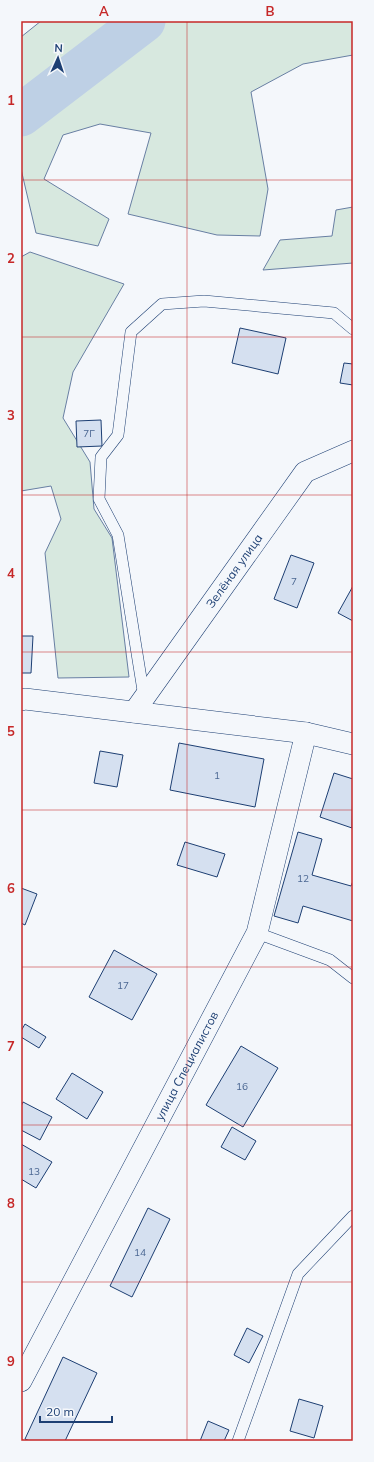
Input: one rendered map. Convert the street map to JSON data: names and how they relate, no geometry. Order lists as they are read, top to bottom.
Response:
{
  "streets": {
    "street": ["Зелёная улица", "улица Специалистов"]
  },
  "house_numbers": [
    "7Г",
    "7",
    "1",
    "12",
    "17",
    "16",
    "13",
    "14"
  ],
  "scale_bar": "20 m",
  "north": "top",
  "grid": {
    "columns": ["A", "B"],
    "rows": [
      "1",
      "2",
      "3",
      "4",
      "5",
      "6",
      "7",
      "8",
      "9"
    ]
  }
}
